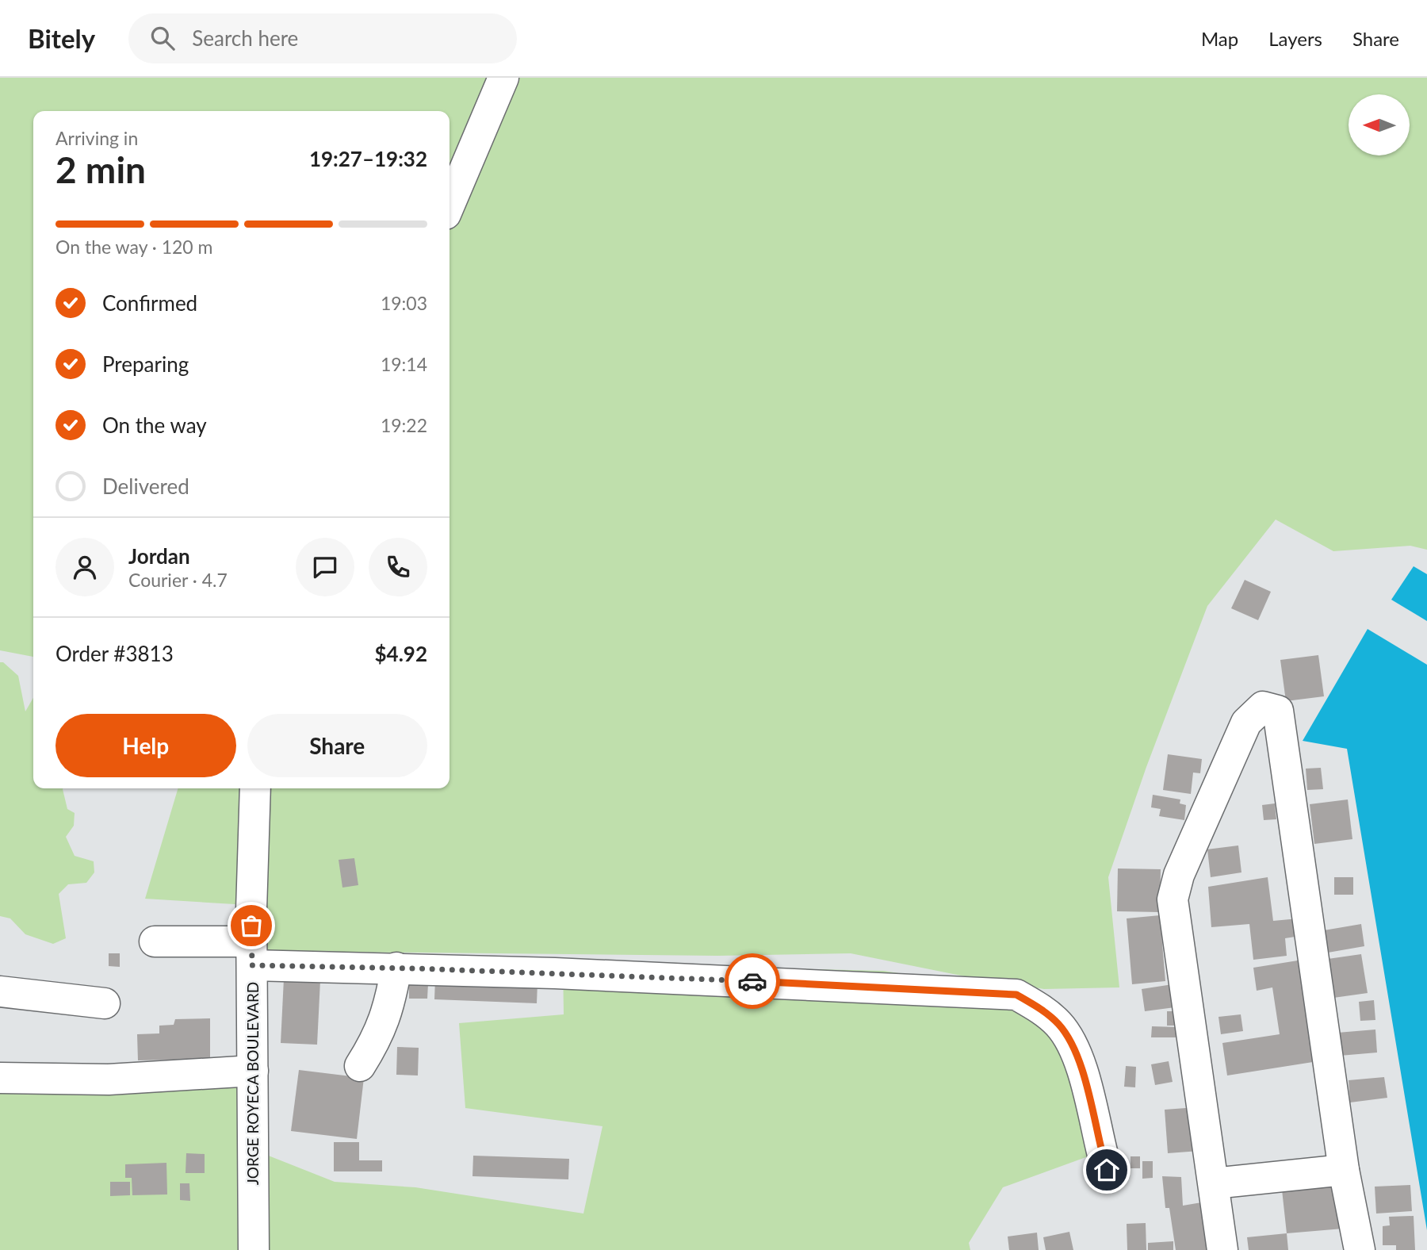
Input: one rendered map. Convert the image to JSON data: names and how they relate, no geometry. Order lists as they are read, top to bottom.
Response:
{
  "streets": {
    "street": ["JORGE ROYECA BOULEVARD"]
  },
  "north": "left",
  "page": {
    "header": "Bitely",
    "search": "Search here",
    "nav": ["Map", "Layers", "Share"],
    "heading": ["2 min", "Arriving in", "19:27–19:32"],
    "panel": [
      "Jordan",
      "Courier · 4.7",
      "Order #3813",
      "$4.92"
    ],
    "bar": "On the way · 120 m",
    "list": [
      ["Confirmed", "19:03"],
      ["Preparing", "19:14"],
      ["On the way", "19:22"],
      "Delivered"
    ],
    "buttons": ["Help", "Share"]
  }
}
